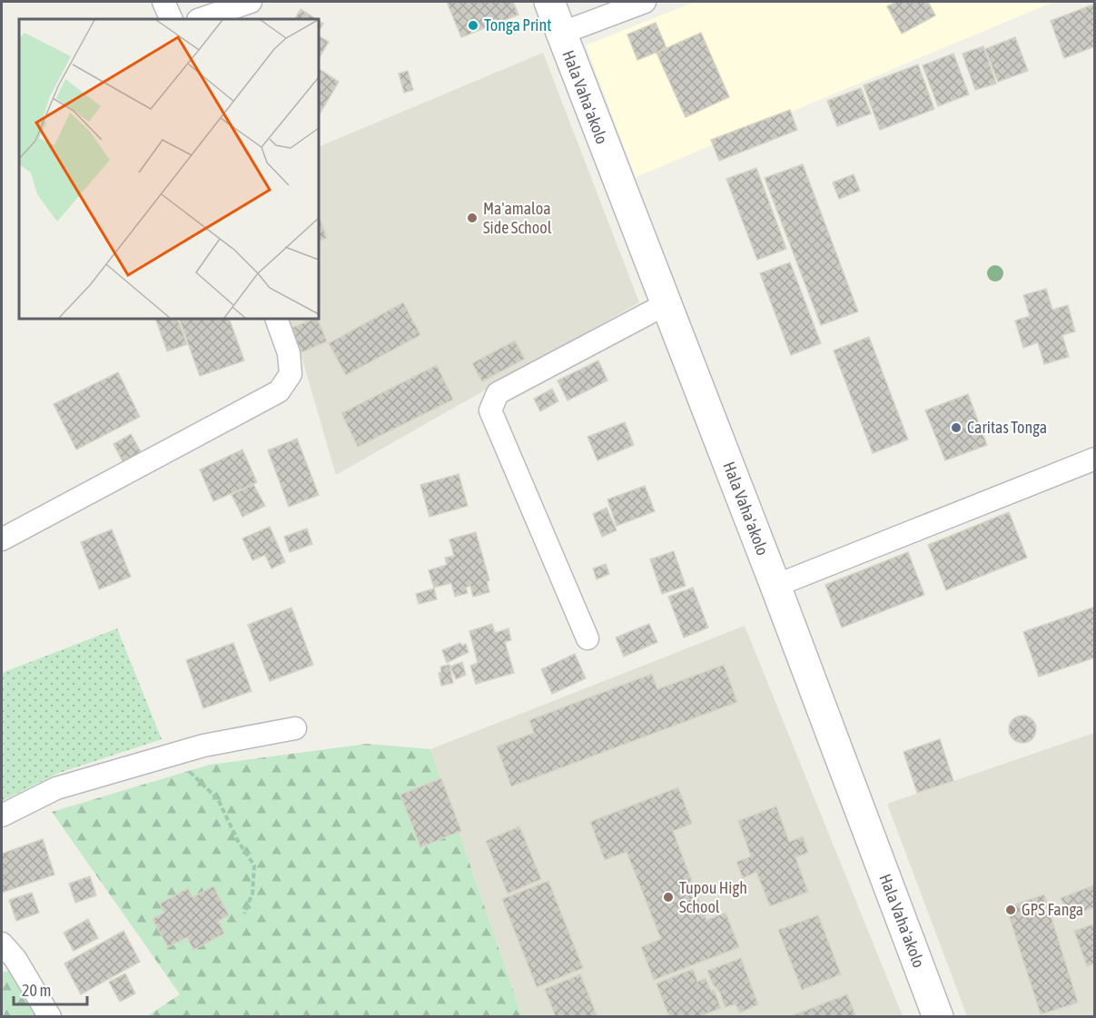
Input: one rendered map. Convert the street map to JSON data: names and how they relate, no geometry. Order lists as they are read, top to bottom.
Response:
{
  "streets": {
    "main road": ["Hala Vaha'akolo"]
  },
  "places": [
    "Tonga Print",
    "Ma'amaloa Side School",
    "Caritas Tonga",
    "Tupou High School",
    "GPS Fanga"
  ],
  "scale_bar": "20 m"
}
